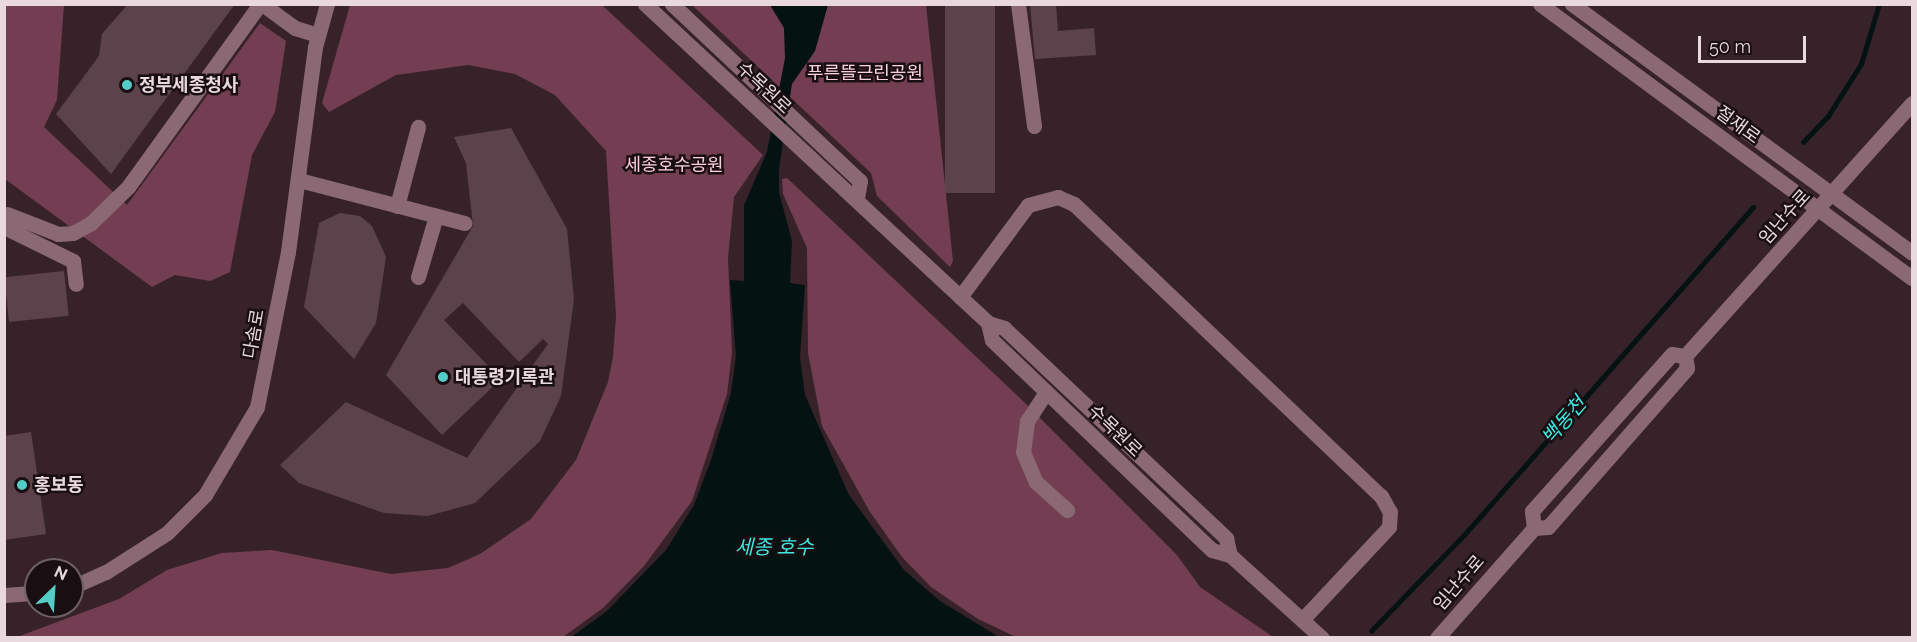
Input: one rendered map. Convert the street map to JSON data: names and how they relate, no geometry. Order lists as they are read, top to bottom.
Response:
{
  "streets": {
    "street": [
      "수목원로",
      "절재로",
      "임난수로",
      "다솜로"
    ]
  },
  "crossings": [
    ["절재로", "임난수로"]
  ],
  "water": ["백동천", "세종 호수"],
  "parks": ["푸른뜰근린공원", "세종호수공원"],
  "places": ["정부세종청사", "대통령기록관", "홍보동"],
  "scale_bar": "50 m",
  "north": "top right"
}
